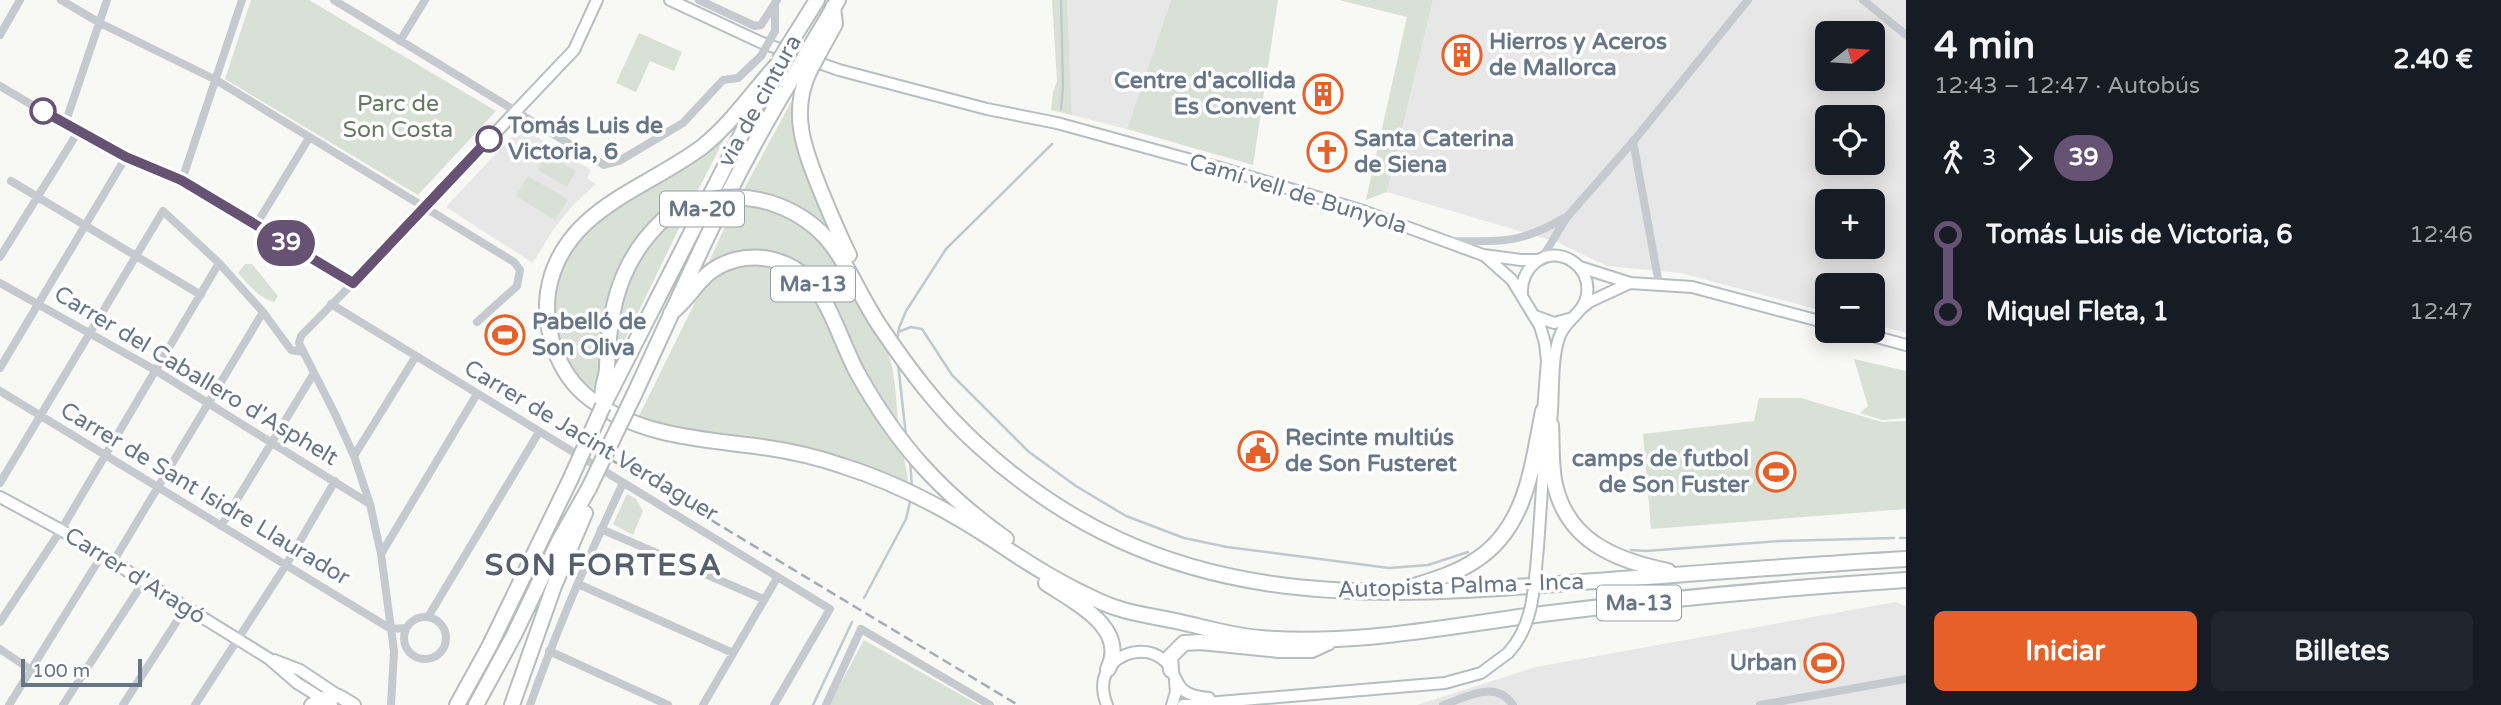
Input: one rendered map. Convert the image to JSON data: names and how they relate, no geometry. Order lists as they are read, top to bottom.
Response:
{
  "streets": {
    "highway": [
      "via de cintura",
      "Ma-20",
      "Ma-13",
      "Autopista Palma - Inca"
    ],
    "main road": ["Camí vell de Bunyola", "Carrer d'Aragó"],
    "street": ["Carrer del Caballero d'Asphelt", "Carrer de Jacint Verdaguer", "Carrer de Sant Isidre Llaurador"]
  },
  "crossings": [
    ["via de cintura", "Ma-20"],
    ["via de cintura", "Ma-13"],
    ["Ma-20", "Ma-13"],
    ["Ma-13", "Autopista Palma - Inca"]
  ],
  "districts": ["SON FORTESA"],
  "parks": ["Parc de Son Costa"],
  "places": {
    "building": ["Hierros y Aceros de Mallorca", "Centre d'acollida Es Convent"],
    "other": ["Tomás Luis de Victoria, 6"],
    "church": ["Santa Caterina de Siena"],
    "sports": ["Pabelló de Son Oliva", "camps de futbol de Son Fuster", "Urban"],
    "public building": ["Recinte multiús de Son Fusteret"]
  },
  "lines": ["bus line 39"],
  "scale_bar": "100 m",
  "north": "right",
  "page": {
    "on_map": "39",
    "heading": ["4 min", "12:43 – 12:47 · Autobús", "2.40 €"],
    "map_buttons": ["+", "−"],
    "legs": ["3", "39"],
    "list": [
      {
        "name": "Tomás Luis de Victoria, 6",
        "value": "12:46"
      },
      {
        "name": "Miquel Fleta, 1",
        "value": "12:47"
      }
    ],
    "buttons": ["Iniciar", "Billetes"],
    "scale": "100 m"
  }
}
